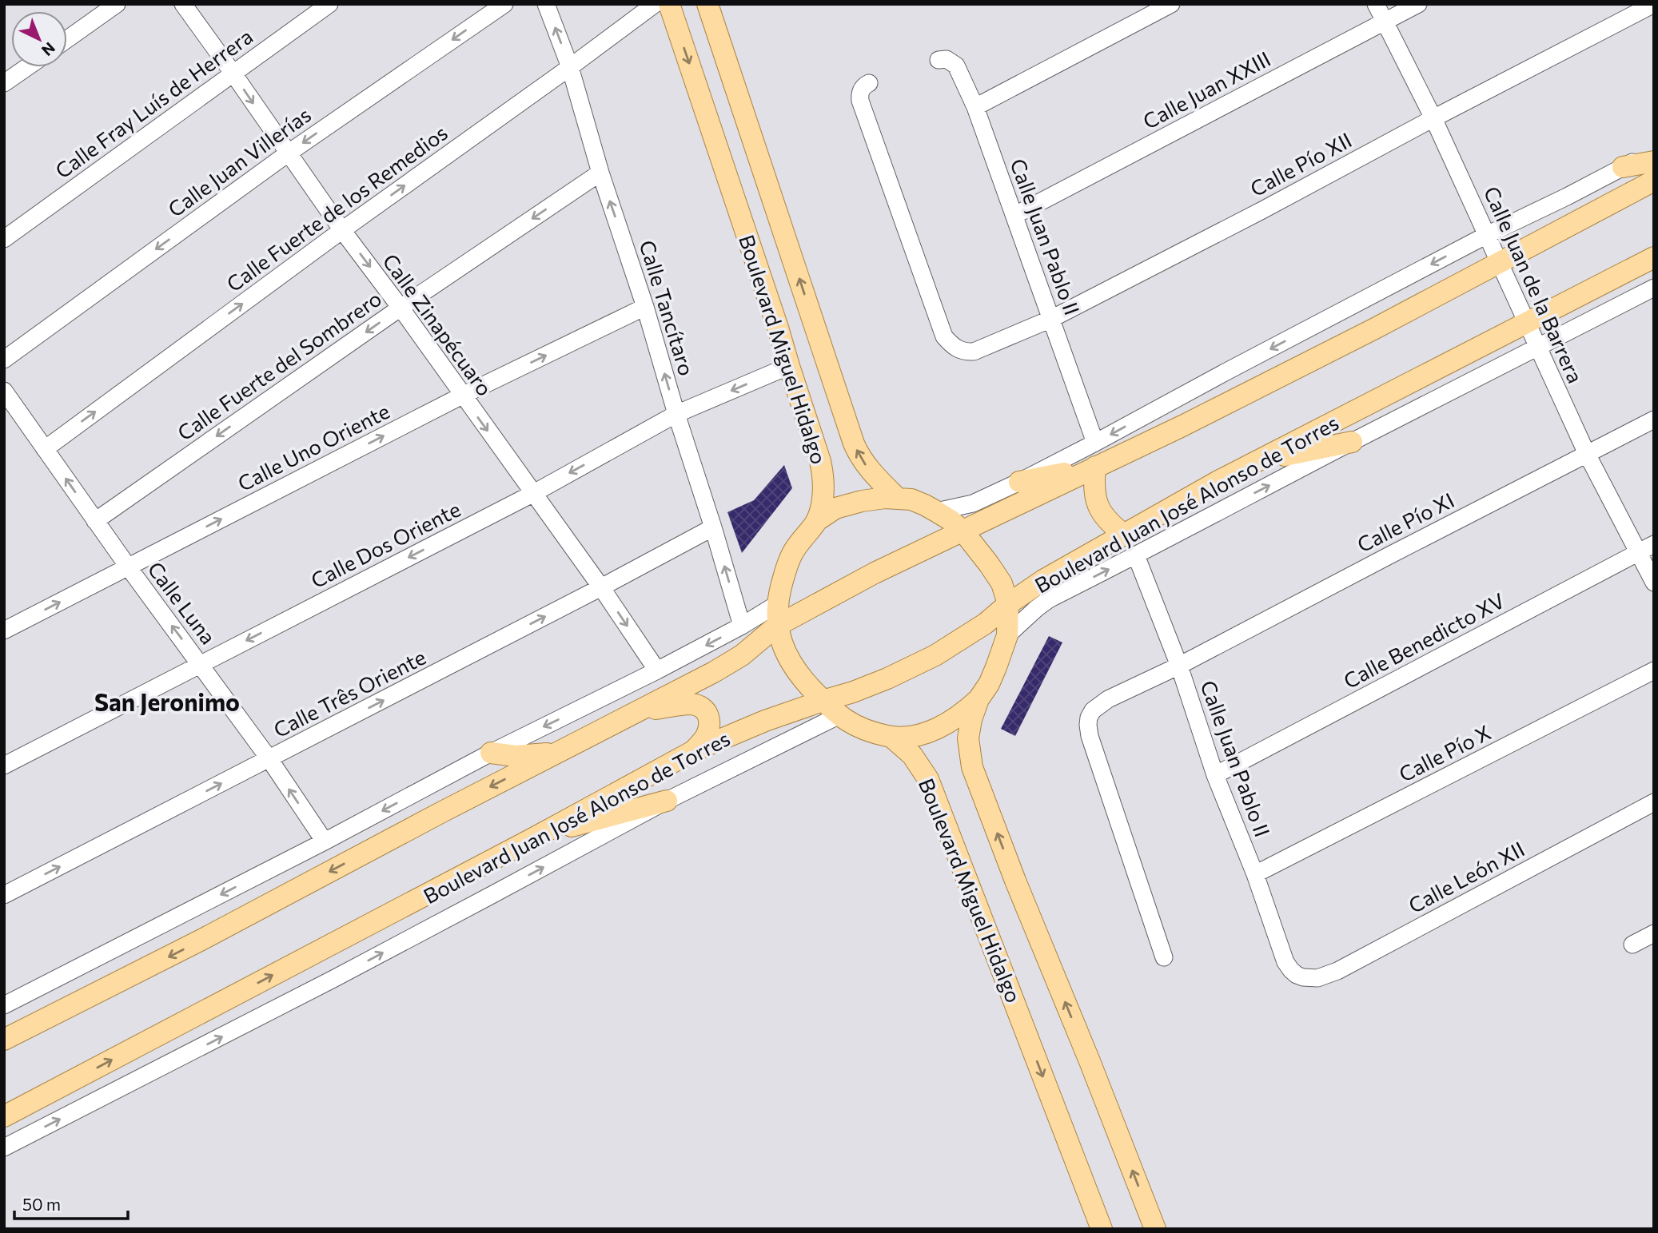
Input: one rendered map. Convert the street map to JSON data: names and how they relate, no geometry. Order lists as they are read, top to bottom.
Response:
{
  "streets": {
    "main road": ["Boulevard Miguel Hidalgo", "Boulevard Juan José Alonso de Torres"],
    "street": [
      "Calle Juan XXIII",
      "Calle Fray Luís de Herrera",
      "Calle Juan Villerías",
      "Calle Pío XII",
      "Calle Fuerte de los Remedios",
      "Calle Juan Pablo II",
      "Calle Juan de la Barrera",
      "Calle Tancítaro",
      "Calle Zinapécuaro",
      "Calle Fuerte del Sombrero",
      "Calle Uno Oriente",
      "Calle Pío XI",
      "Calle Dos Oriente",
      "Calle Luna",
      "Calle Benedicto XV",
      "Calle Três Oriente",
      "Calle Pío X",
      "Calle León XII"
    ]
  },
  "crossings": [
    ["Calle Juan XXIII", "Calle Juan Pablo II"],
    ["Calle Juan XXIII", "Calle Juan de la Barrera"],
    ["Calle Fray Luís de Herrera", "Calle Zinapécuaro"],
    ["Calle Juan Villerías", "Calle Zinapécuaro"],
    ["Calle Pío XII", "Calle Juan Pablo II"],
    ["Calle Pío XII", "Calle Juan de la Barrera"],
    ["Calle Fuerte de los Remedios", "Calle Tancítaro"],
    ["Calle Fuerte de los Remedios", "Calle Zinapécuaro"],
    ["Calle Fuerte de los Remedios", "Calle Luna"],
    ["Calle Juan Pablo II", "Boulevard Juan José Alonso de Torres"],
    ["Calle Juan Pablo II", "Calle Pío XI"],
    ["Calle Juan Pablo II", "Calle Benedicto XV"],
    ["Calle Juan Pablo II", "Calle Pío X"],
    ["Calle Juan Pablo II", "Calle León XII"],
    ["Calle Juan de la Barrera", "Boulevard Juan José Alonso de Torres"],
    ["Calle Juan de la Barrera", "Calle Pío XI"],
    ["Calle Juan de la Barrera", "Calle Benedicto XV"],
    ["Calle Tancítaro", "Calle Fuerte del Sombrero"],
    ["Calle Tancítaro", "Calle Uno Oriente"],
    ["Calle Tancítaro", "Calle Dos Oriente"],
    ["Calle Tancítaro", "Calle Três Oriente"],
    ["Calle Zinapécuaro", "Calle Fuerte del Sombrero"],
    ["Calle Zinapécuaro", "Calle Uno Oriente"],
    ["Calle Zinapécuaro", "Calle Dos Oriente"],
    ["Calle Zinapécuaro", "Calle Três Oriente"],
    ["Boulevard Miguel Hidalgo", "Boulevard Juan José Alonso de Torres"],
    ["Boulevard Miguel Hidalgo", "Calle Dos Oriente"],
    ["Calle Fuerte del Sombrero", "Calle Luna"],
    ["Calle Uno Oriente", "Calle Luna"],
    ["Calle Dos Oriente", "Calle Luna"],
    ["Calle Luna", "Calle Três Oriente"]
  ],
  "one_way": [
    "Calle Juan Villerías",
    "Calle Fuerte de los Remedios",
    "Calle Tancítaro",
    "Calle Zinapécuaro",
    "Calle Fuerte del Sombrero",
    "Calle Uno Oriente",
    "Calle Dos Oriente",
    "Calle Luna"
  ],
  "districts": ["San Jeronimo"],
  "scale_bar": "50 m",
  "north": "bottom right"
}
